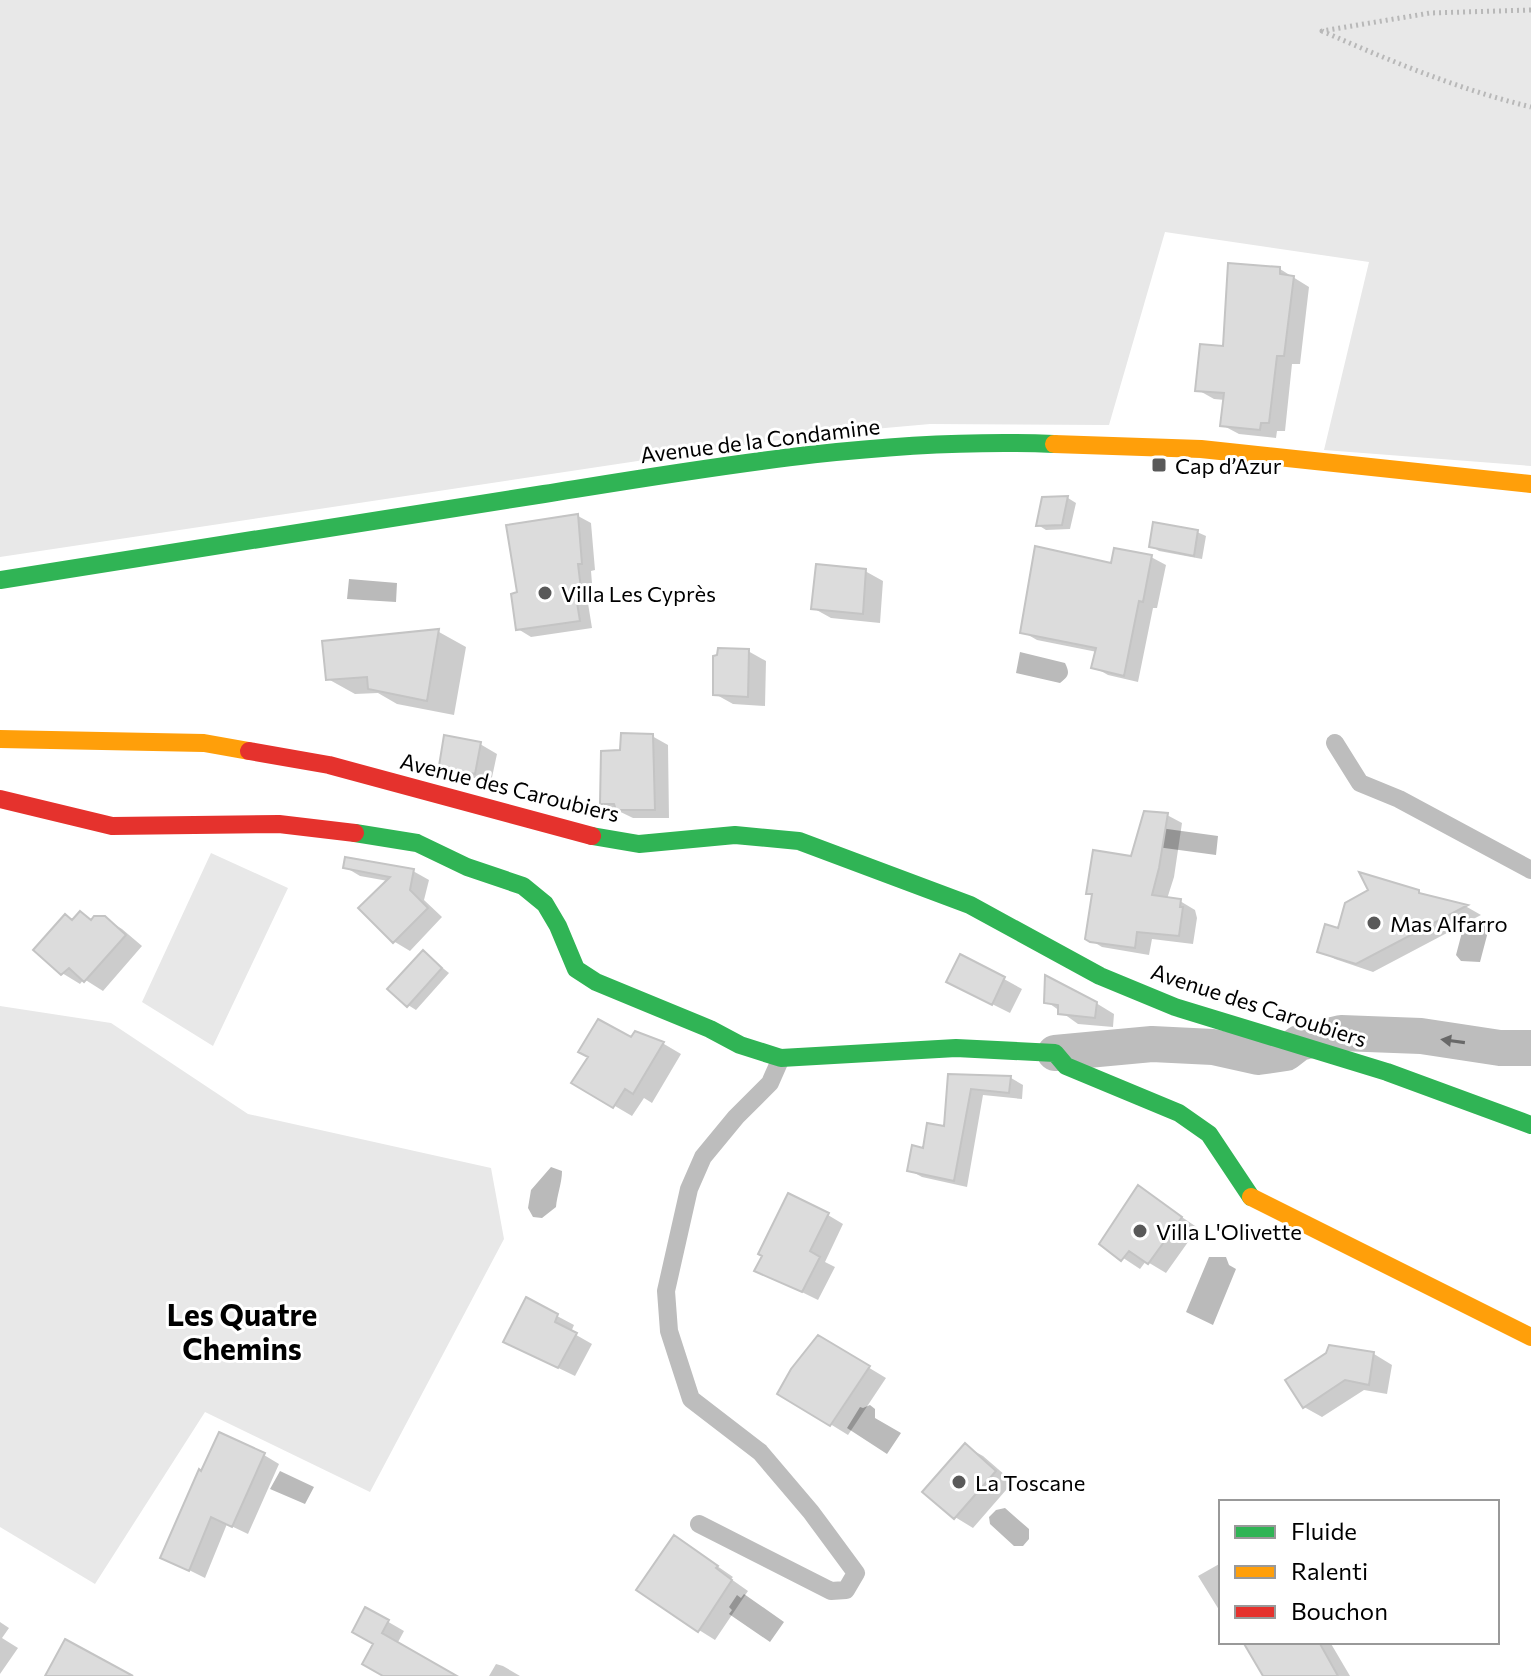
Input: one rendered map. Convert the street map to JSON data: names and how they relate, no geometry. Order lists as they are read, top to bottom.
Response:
{
  "streets": {
    "street": ["Avenue de la Condamine", "Avenue des Caroubiers"]
  },
  "districts": ["Les Quatre Chemins"],
  "places": {
    "transit": ["Cap d’Azur"],
    "other": [
      "Villa Les Cyprès",
      "Mas Alfarro",
      "Villa L'Olivette",
      "La Toscane"
    ]
  },
  "legend": ["Fluide", "Ralenti", "Bouchon"]
}
